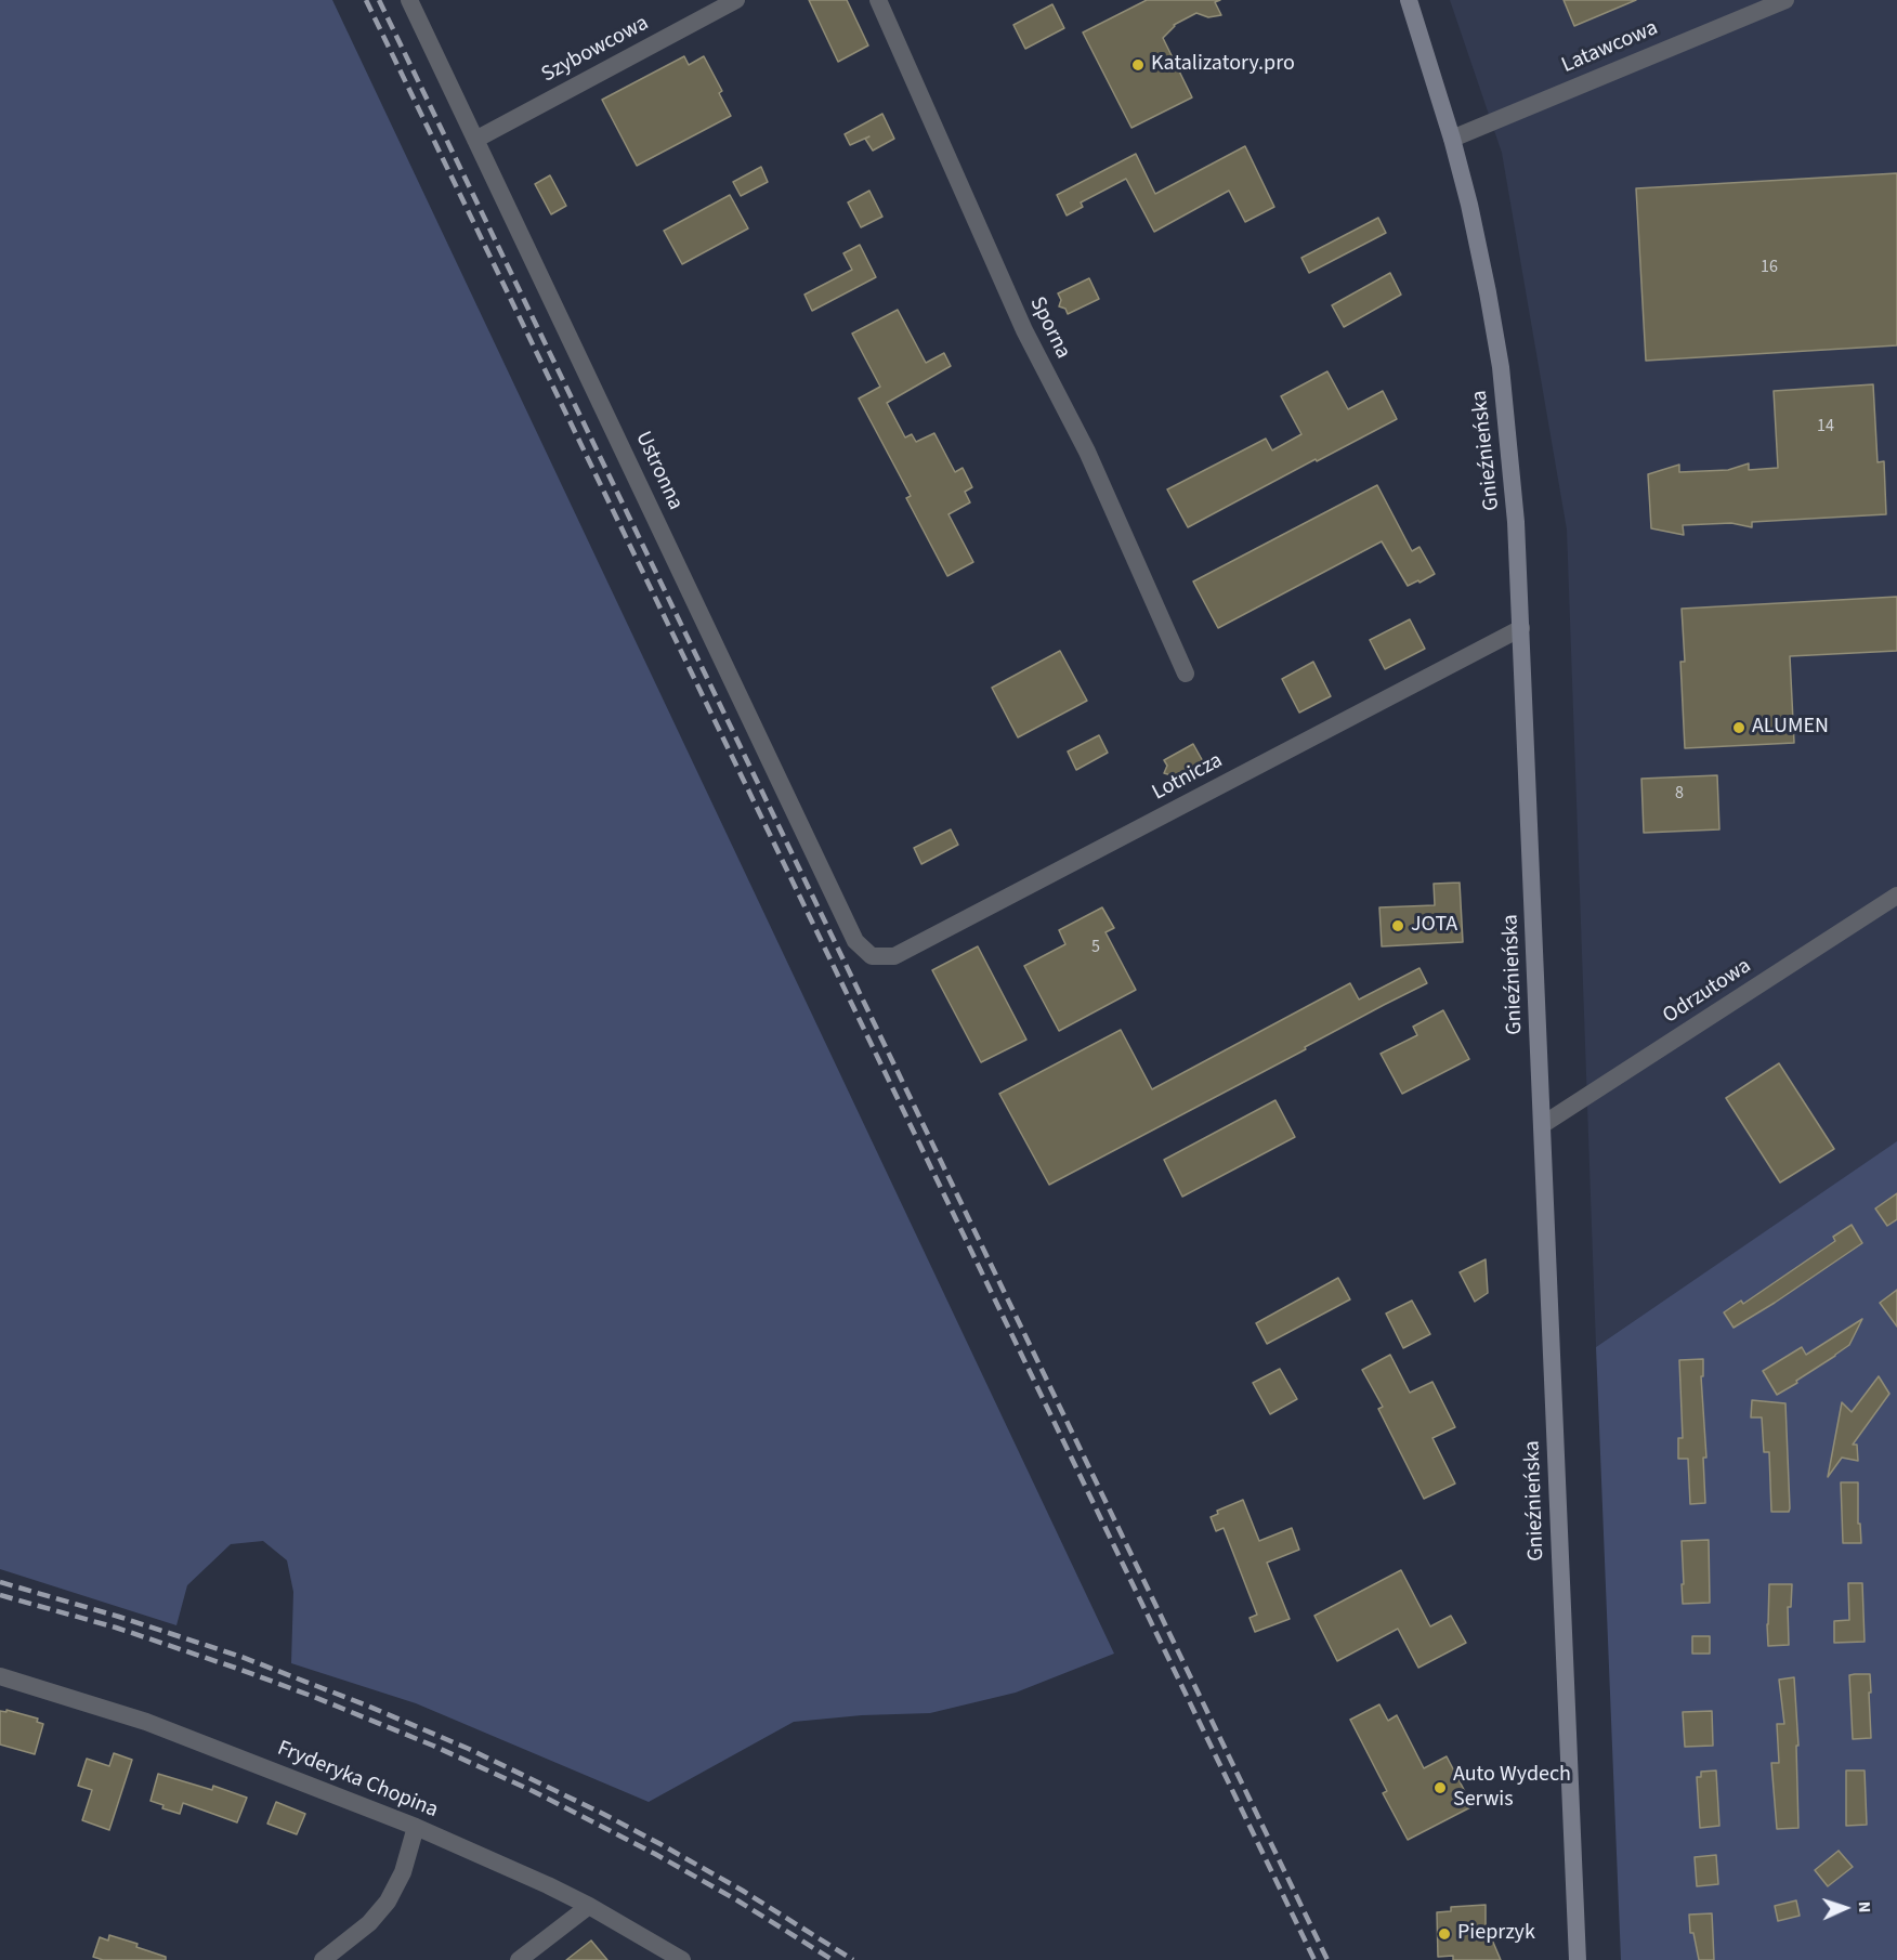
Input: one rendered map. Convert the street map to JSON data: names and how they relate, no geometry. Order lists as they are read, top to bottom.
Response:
{
  "streets": {
    "main road": ["Gnieźnieńska"],
    "street": [
      "Latawcowa",
      "Szybowcowa",
      "Sporna",
      "Ustronna",
      "Lotnicza",
      "Odrzutowa",
      "Fryderyka Chopina"
    ]
  },
  "crossings": [
    ["Latawcowa", "Gnieźnieńska"],
    ["Szybowcowa", "Ustronna"],
    ["Gnieźnieńska", "Lotnicza"],
    ["Gnieźnieńska", "Odrzutowa"],
    ["Ustronna", "Lotnicza"]
  ],
  "places": [
    "Katalizatory.pro",
    "ALUMEN",
    "JOTA",
    "Auto Wydech Serwis",
    "Pieprzyk"
  ],
  "house_numbers": [
    "16",
    "14",
    "8",
    "5"
  ],
  "north": "right"
}
